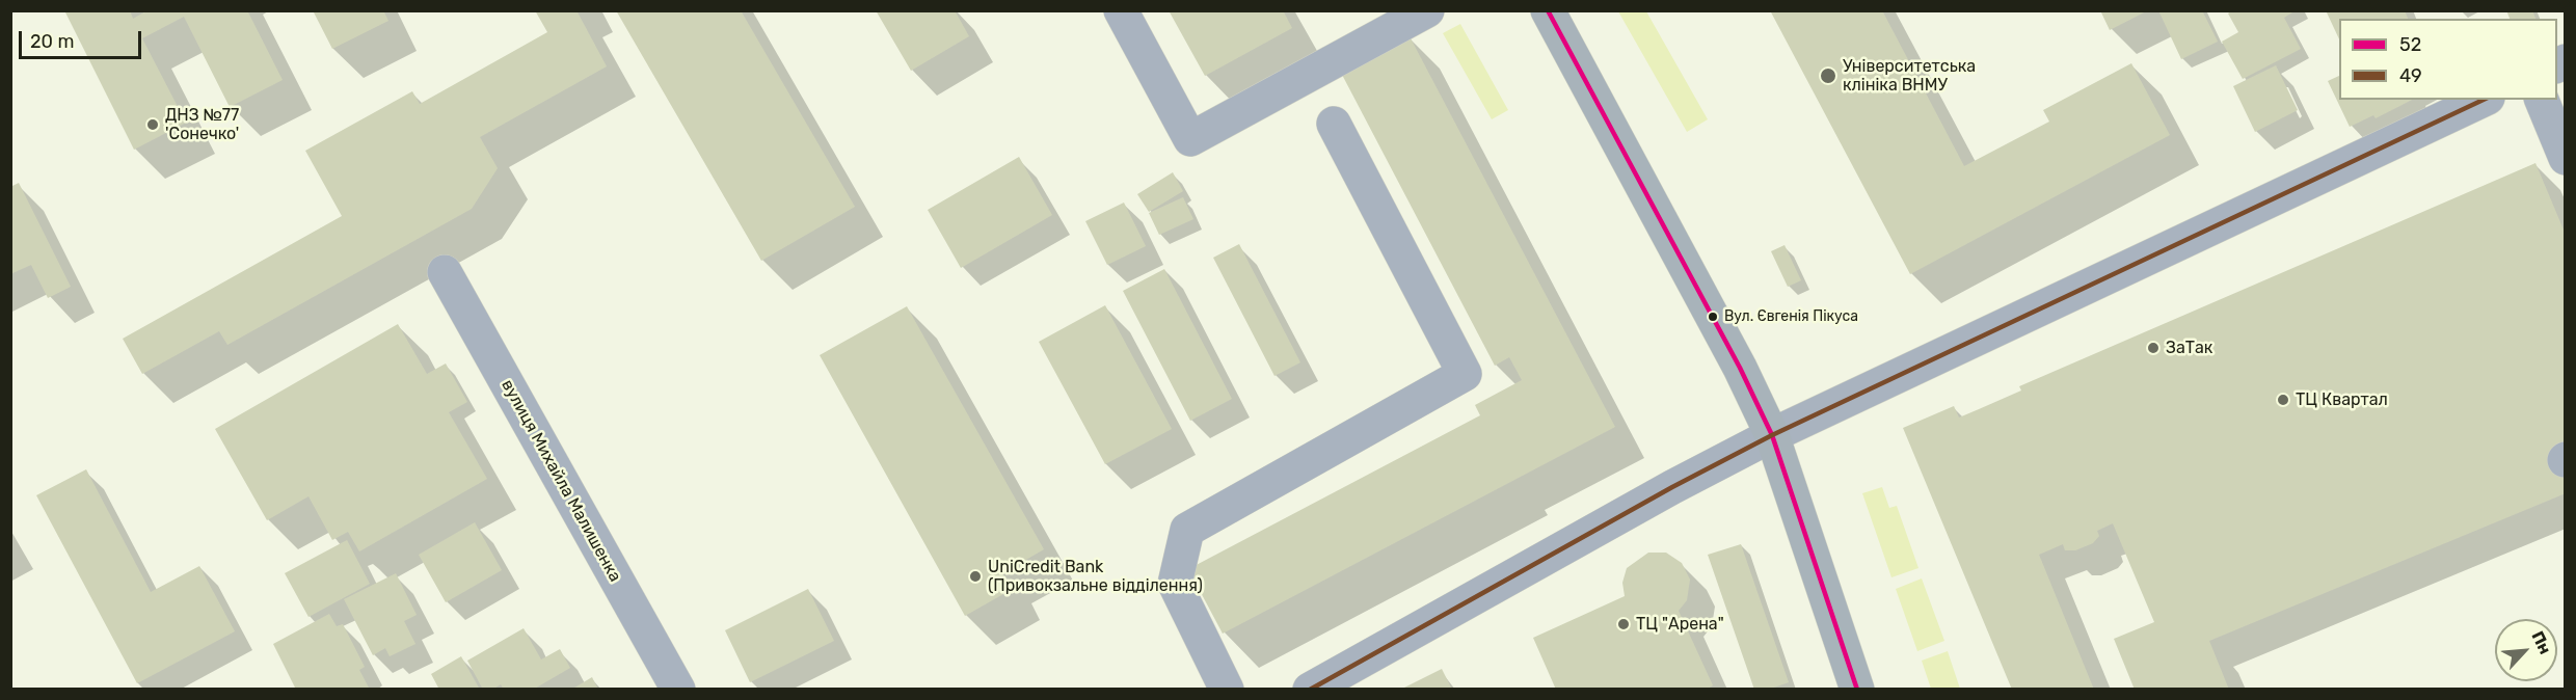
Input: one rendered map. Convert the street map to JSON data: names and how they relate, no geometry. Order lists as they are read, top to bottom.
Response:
{
  "streets": {
    "street": ["вулиця Михайла Малишенка"]
  },
  "places": [
    "Університетська клініка ВНМУ",
    "ДНЗ №77 'Сонечко'",
    "Вул. Євгенія Пікуса",
    "ЗаТак",
    "ТЦ Квартал",
    "UniCredit Bank (Привокзальне відділення)",
    "ТЦ \"Арена\""
  ],
  "lines": ["transit line 52", "transit line 49"],
  "legend": ["52", "49"],
  "scale_bar": "20 m",
  "north": "top right"
}
